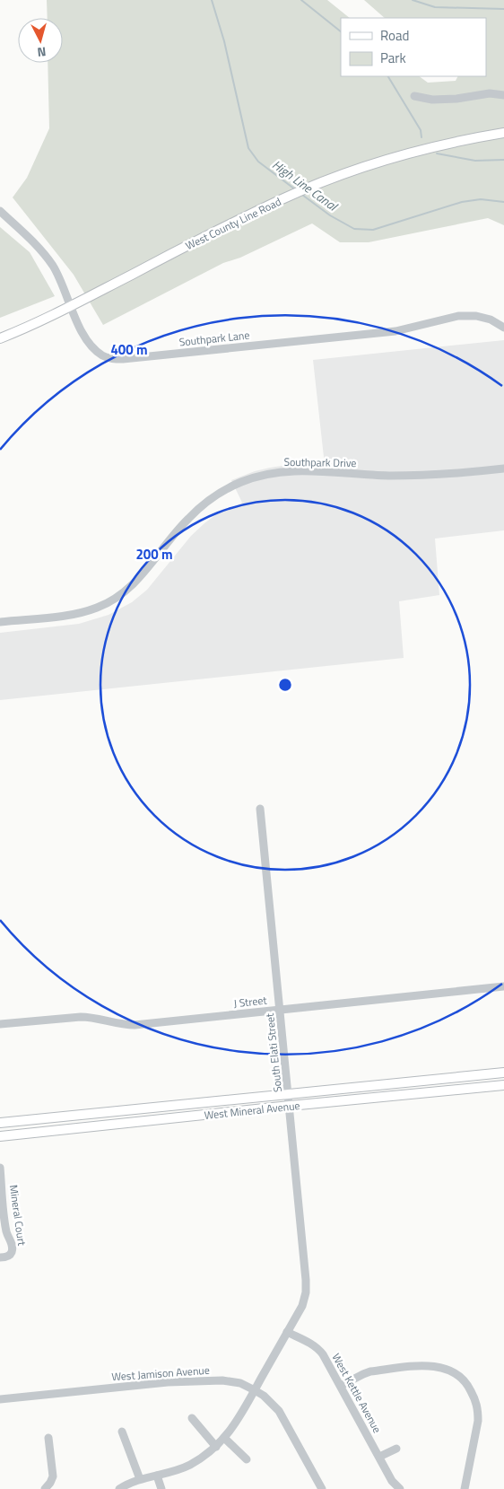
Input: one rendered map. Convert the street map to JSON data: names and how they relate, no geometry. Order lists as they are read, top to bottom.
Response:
{
  "streets": {
    "main road": ["West County Line Road", "West Mineral Avenue"],
    "street": [
      "Southpark Lane",
      "Southpark Drive",
      "J Street",
      "South Elati Street",
      "Mineral Court",
      "West Jamison Avenue",
      "West Kettle Avenue"
    ]
  },
  "crossings": [
    ["West County Line Road", "Southpark Lane"],
    ["J Street", "South Elati Street"],
    ["South Elati Street", "West Mineral Avenue"],
    ["South Elati Street", "West Jamison Avenue"],
    ["South Elati Street", "West Kettle Avenue"]
  ],
  "water": ["High Line Canal"],
  "legend": ["Road", "Park"],
  "north": "bottom",
  "rings": ["400 m", "200 m"]
}
